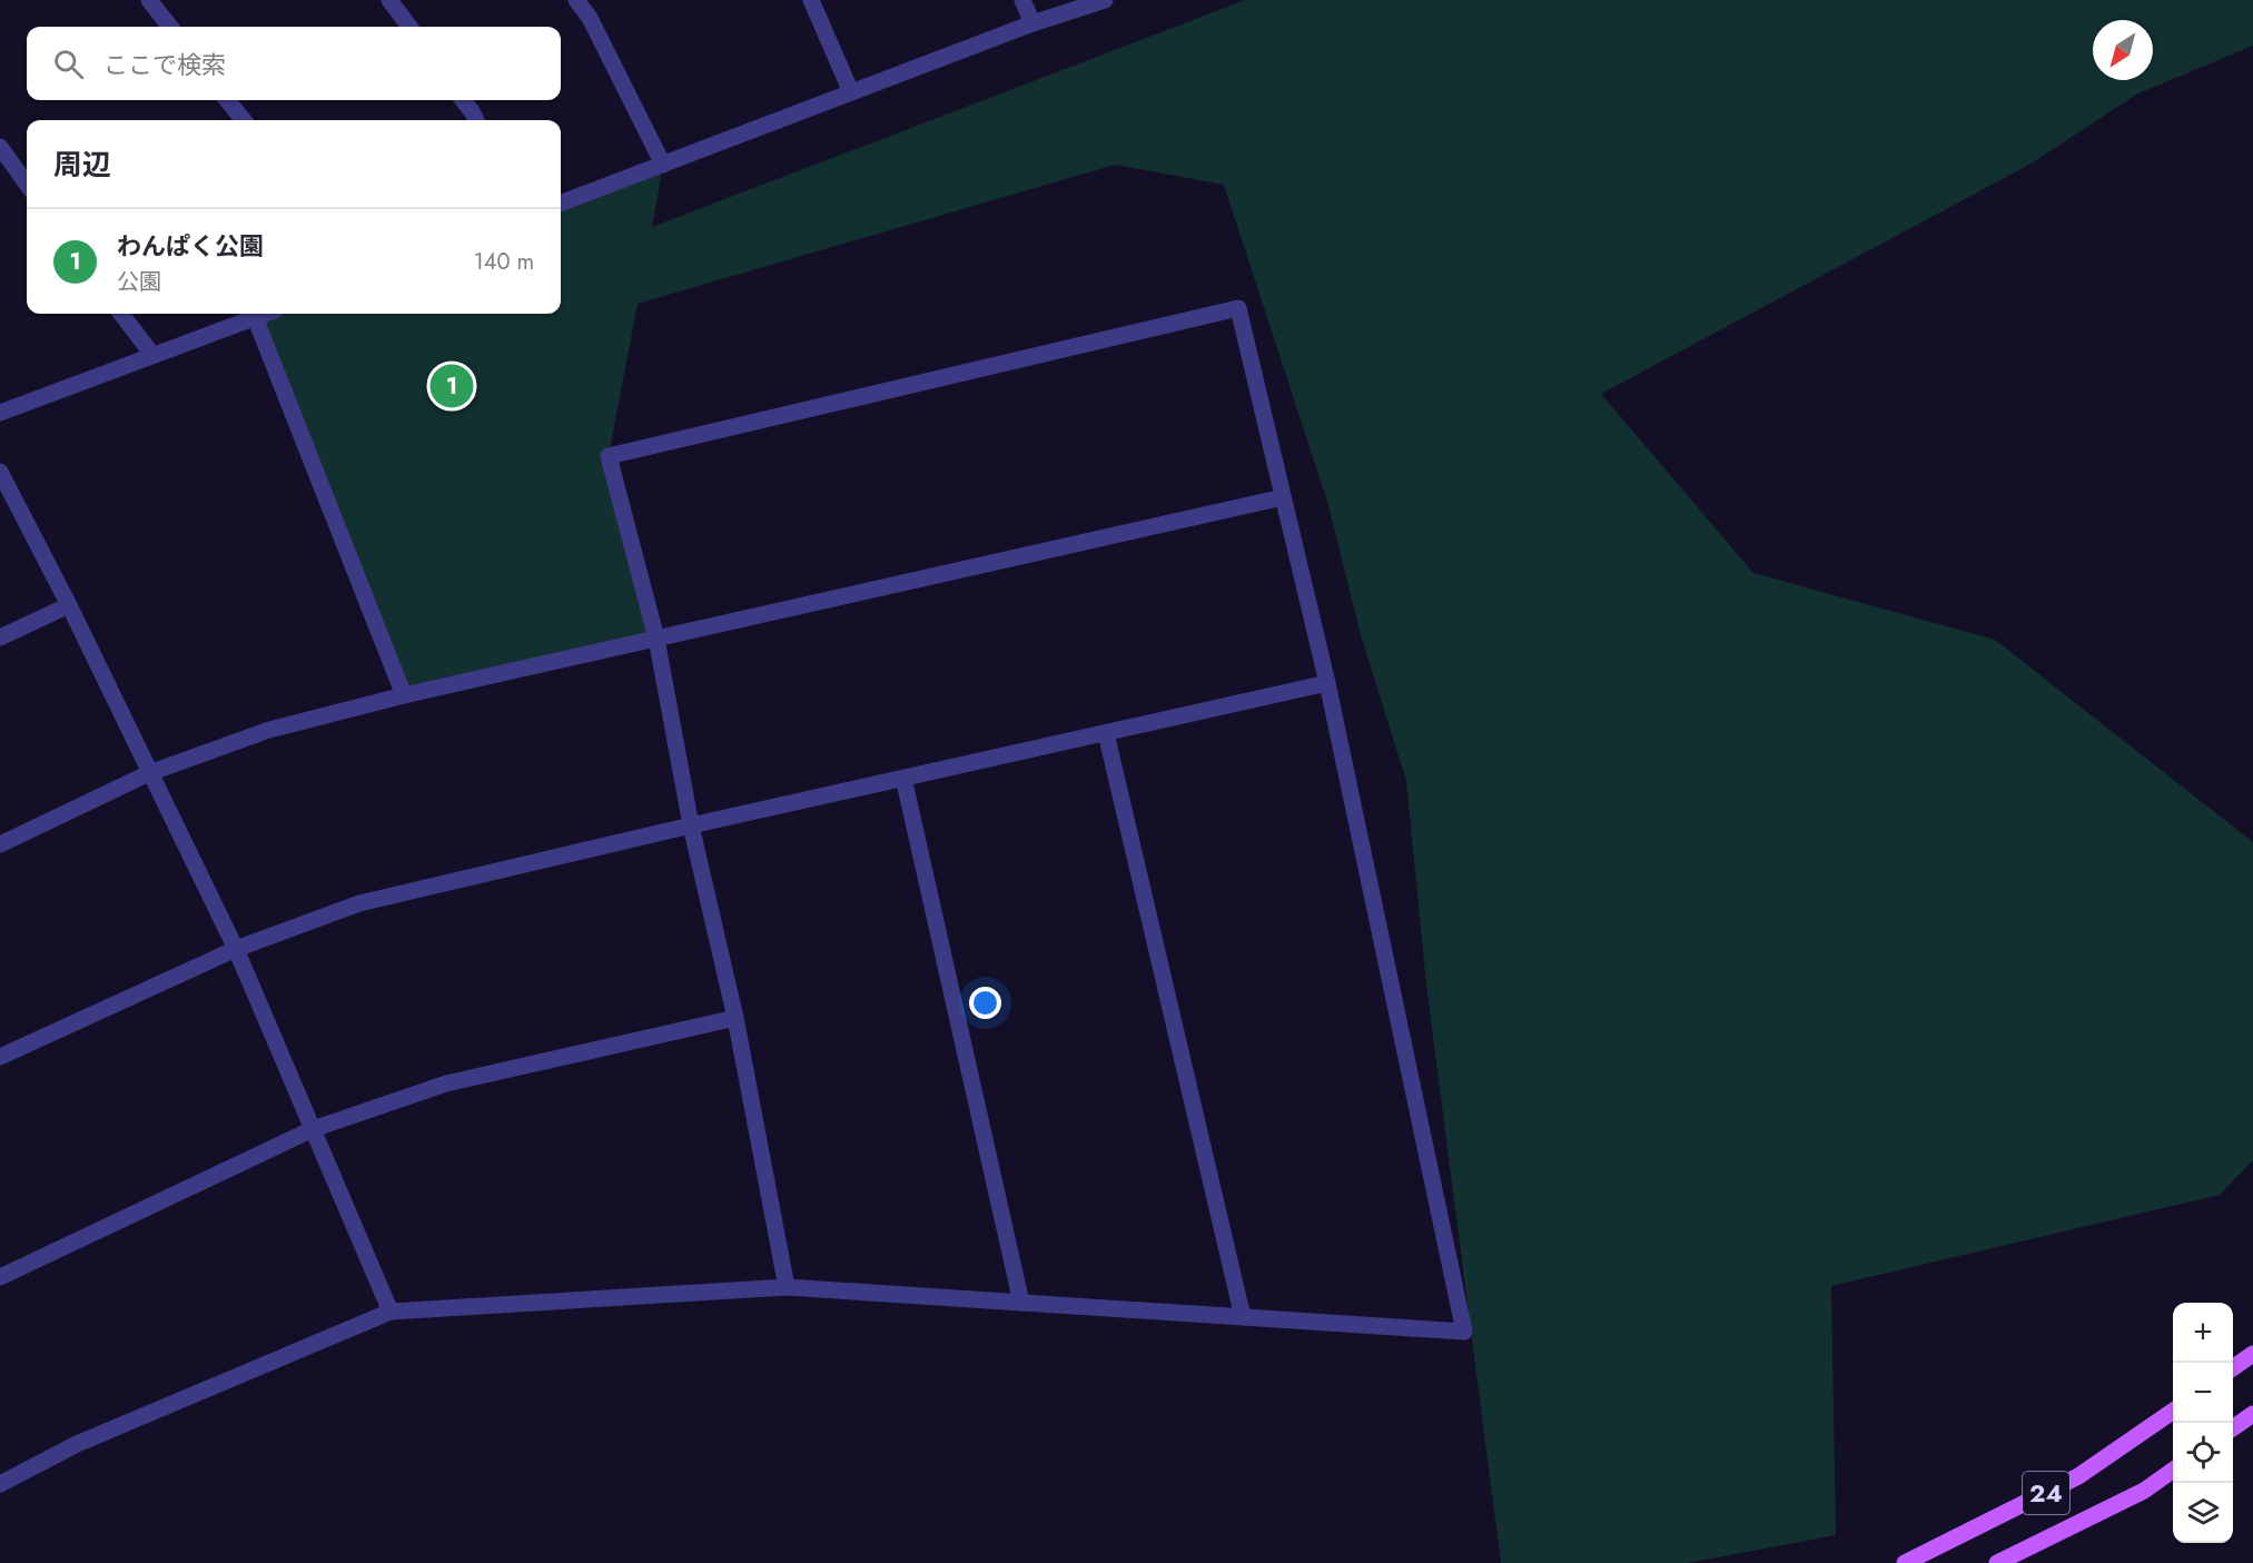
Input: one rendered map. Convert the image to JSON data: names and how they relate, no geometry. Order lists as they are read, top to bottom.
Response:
{
  "streets": {
    "main road": ["24"]
  },
  "north": "bottom left",
  "page": {
    "search": "ここで検索",
    "heading": "周辺",
    "list": [
      {
        "mark": "1",
        "name": "わんぱく公園",
        "note": "公園",
        "value": "140 m"
      }
    ],
    "pins": "1",
    "map_buttons": ["+", "−"]
  }
}
